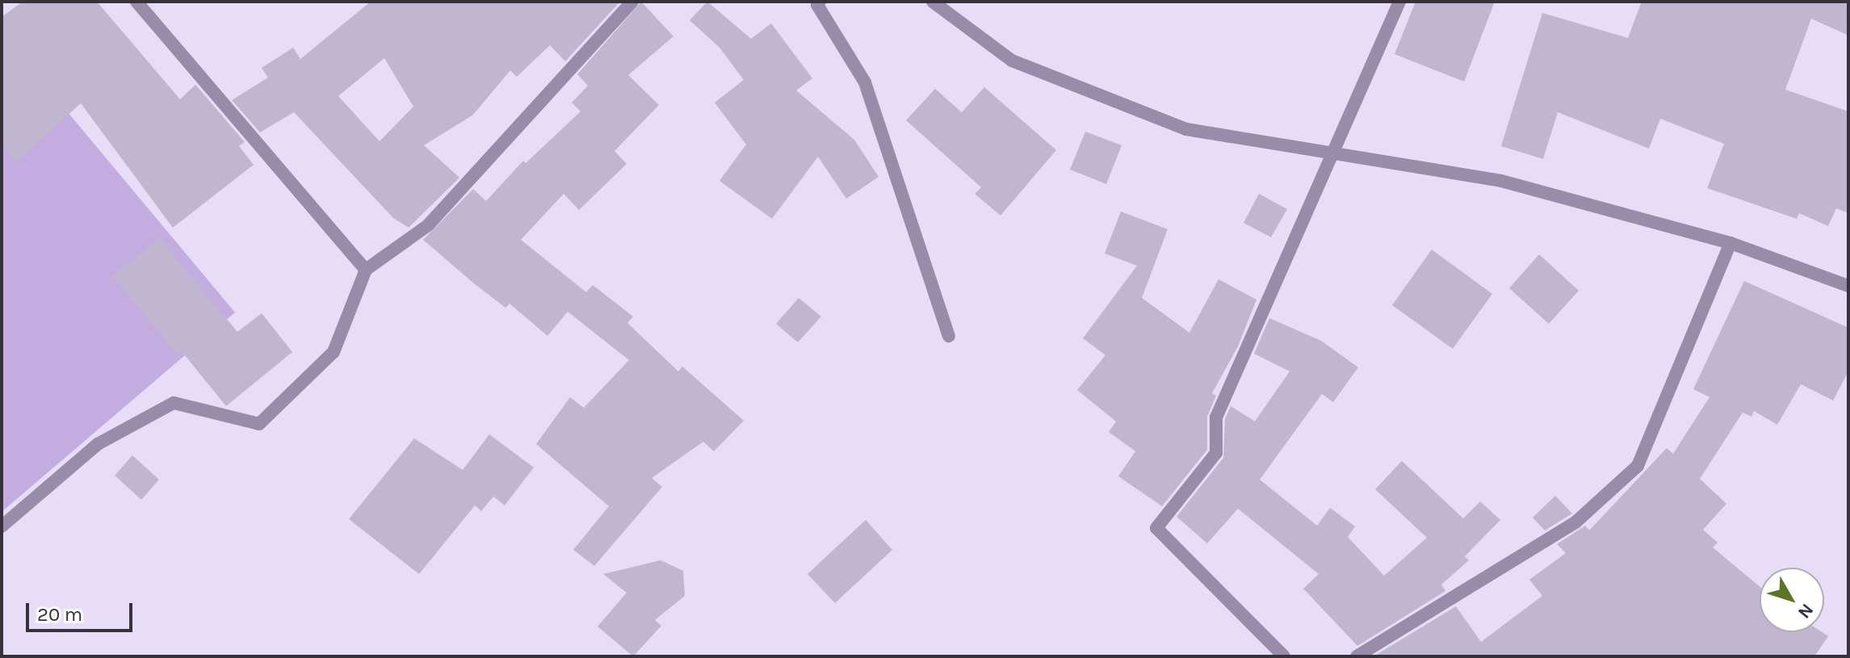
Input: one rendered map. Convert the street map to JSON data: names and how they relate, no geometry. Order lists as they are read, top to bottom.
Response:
{
  "scale_bar": "20 m",
  "north": "bottom right"
}
